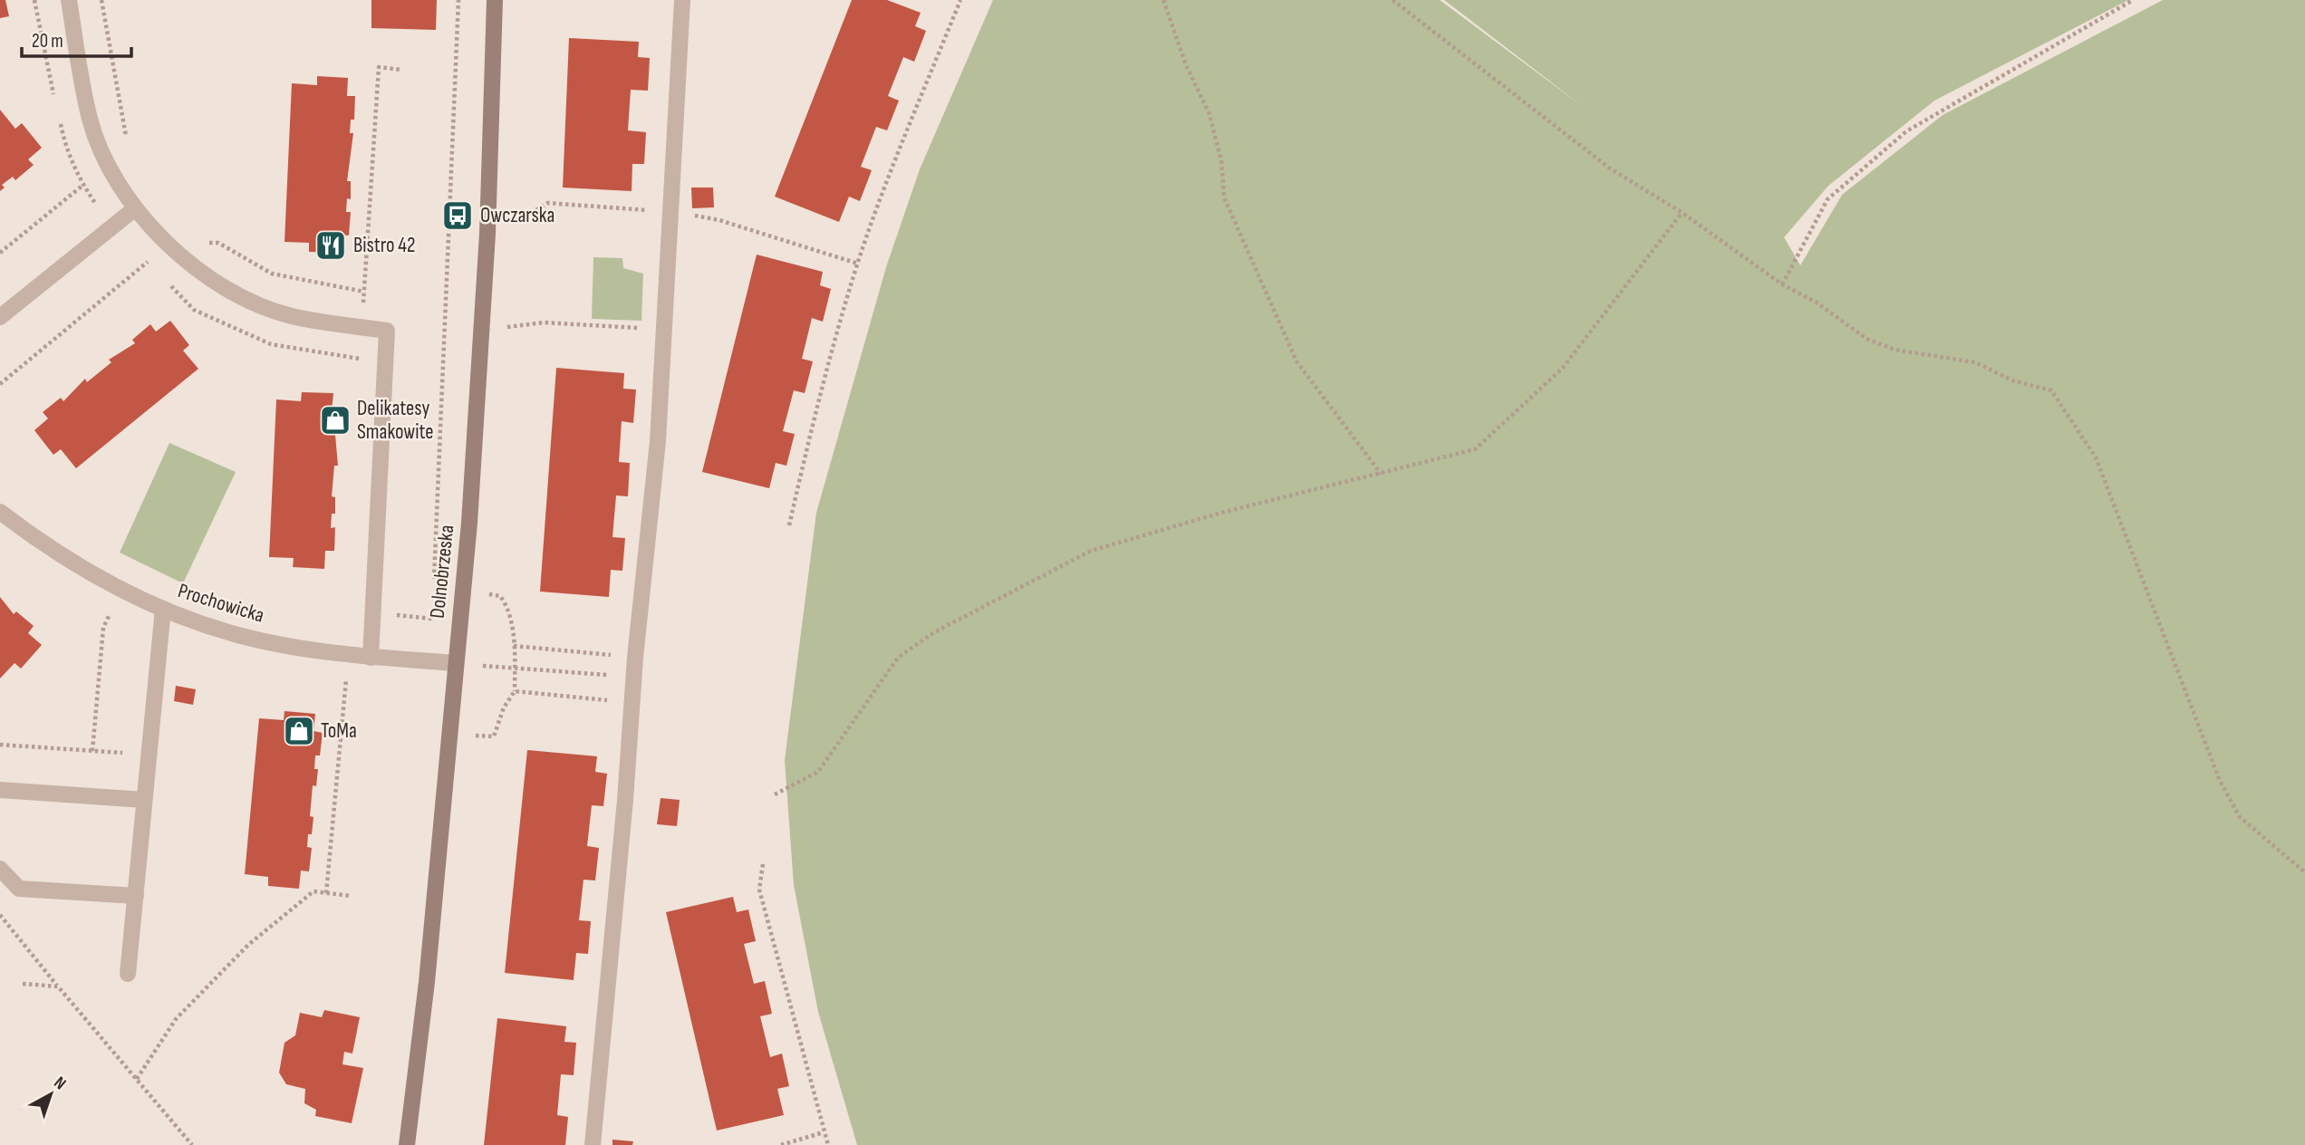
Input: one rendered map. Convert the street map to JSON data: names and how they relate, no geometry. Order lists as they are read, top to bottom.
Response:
{
  "streets": {
    "street": ["Dolnobrzeska", "Prochowicka"]
  },
  "crossings": [
    ["Dolnobrzeska", "Prochowicka"]
  ],
  "places": {
    "bus stop": ["Owczarska"],
    "restaurant": ["Bistro 42"],
    "shop": ["Delikatesy Smakowite", "ToMa"]
  },
  "scale_bar": "20 m",
  "north": "top right"
}
